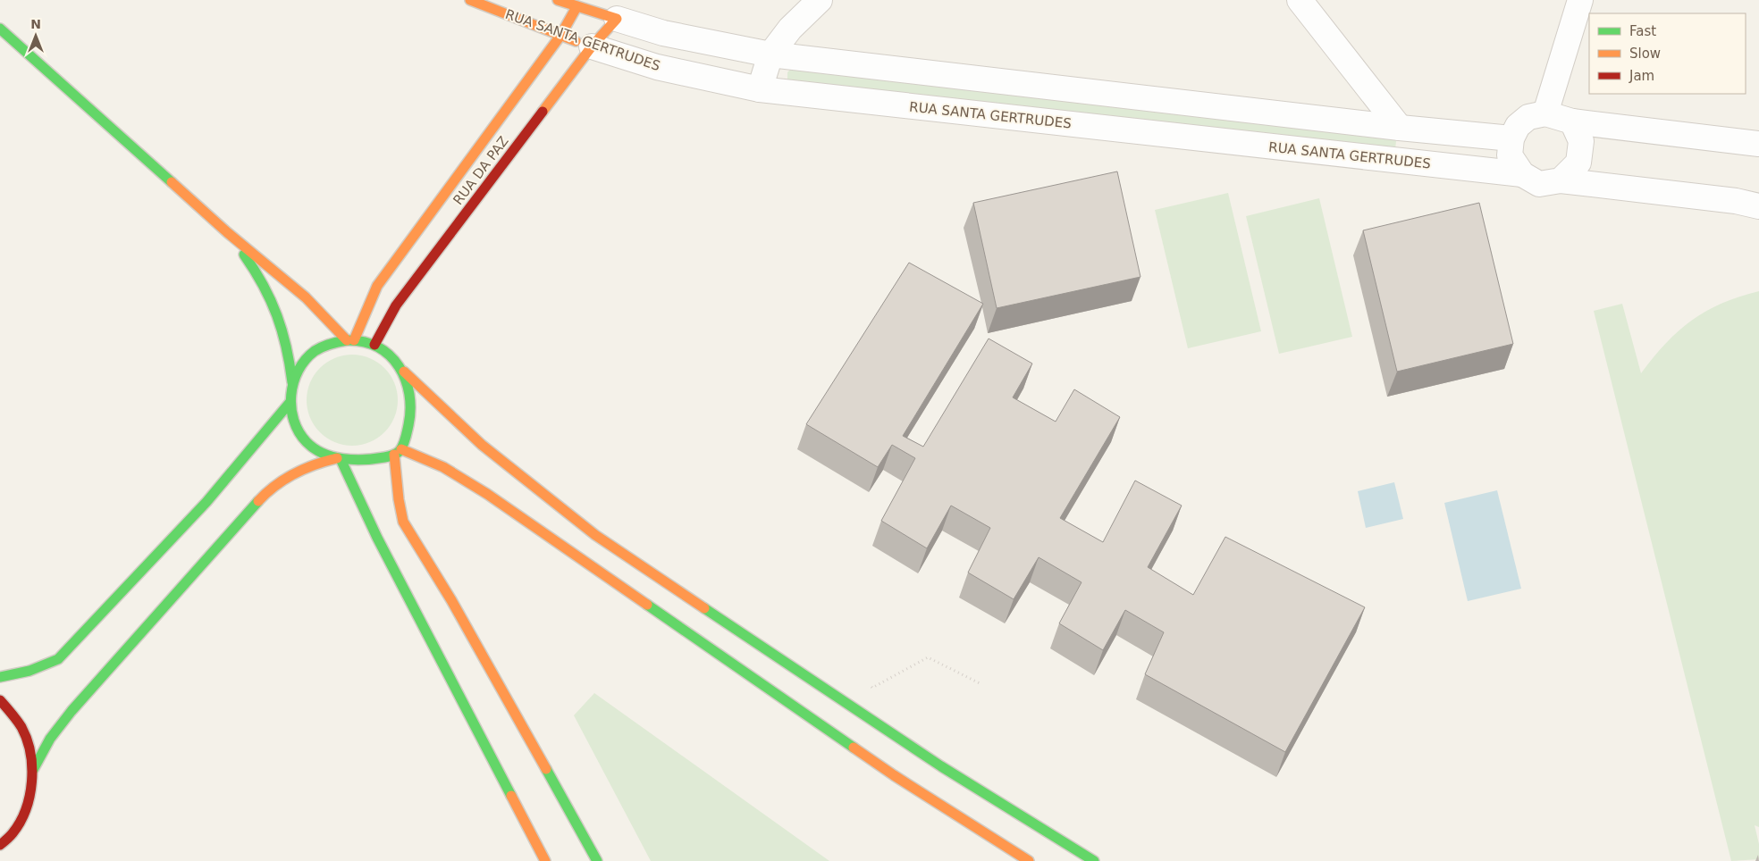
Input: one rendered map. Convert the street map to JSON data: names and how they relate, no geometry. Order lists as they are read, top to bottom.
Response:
{
  "streets": {
    "street": ["RUA SANTA GERTRUDES", "RUA DA PAZ"]
  },
  "crossings": [
    ["RUA SANTA GERTRUDES", "RUA DA PAZ"]
  ],
  "legend": ["Fast", "Slow", "Jam"],
  "north": "top"
}
